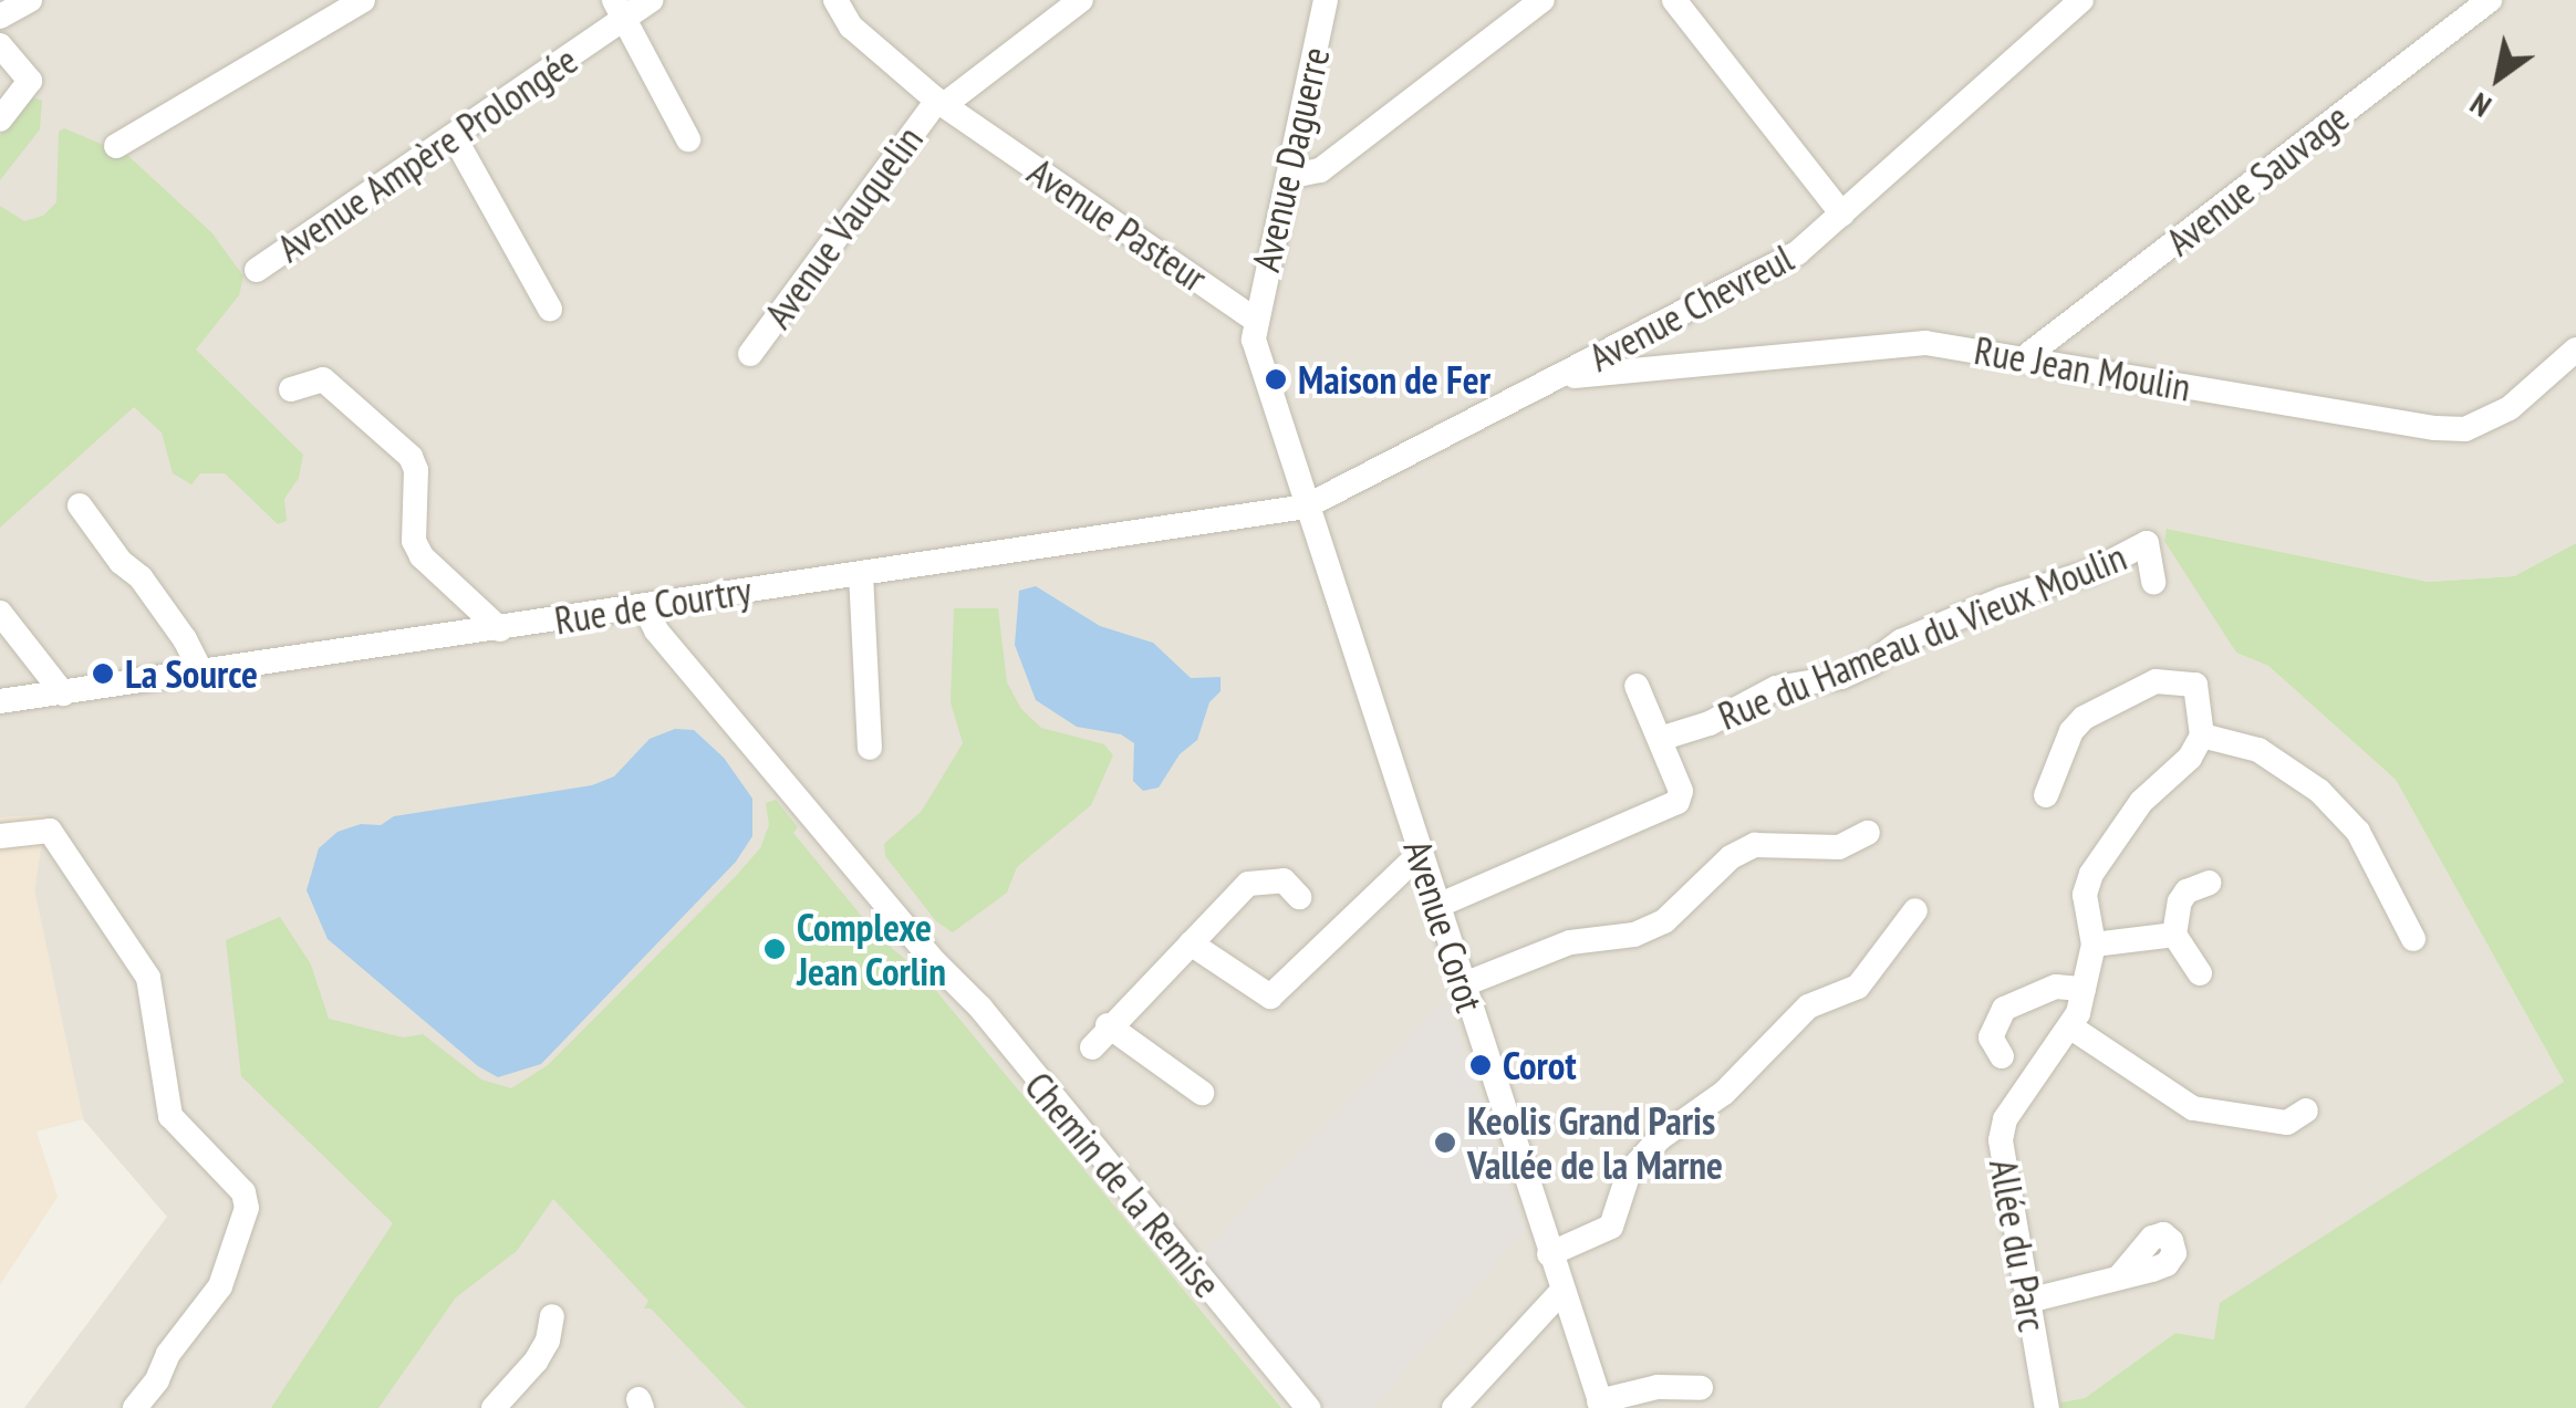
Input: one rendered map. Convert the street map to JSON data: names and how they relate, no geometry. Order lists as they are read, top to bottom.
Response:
{
  "streets": {
    "street": [
      "Avenue Ampère Prolongée",
      "Avenue Daguerre",
      "Avenue Sauvage",
      "Avenue Pasteur",
      "Avenue Vauquelin",
      "Avenue Chevreul",
      "Rue Jean Moulin",
      "Rue de Courtry",
      "Rue du Hameau du Vieux Moulin",
      "Avenue Corot",
      "Chemin de la Remise",
      "Allée du Parc"
    ]
  },
  "crossings": [
    ["Avenue Daguerre", "Avenue Pasteur"],
    ["Avenue Sauvage", "Rue Jean Moulin"],
    ["Avenue Pasteur", "Avenue Vauquelin"],
    ["Avenue Chevreul", "Rue Jean Moulin"],
    ["Avenue Chevreul", "Rue de Courtry"],
    ["Avenue Chevreul", "Avenue Corot"],
    ["Rue de Courtry", "Avenue Corot"],
    ["Rue de Courtry", "Chemin de la Remise"]
  ],
  "places": [
    "Maison de Fer",
    "La Source",
    "Complexe Jean Corlin",
    "Corot",
    "Keolis Grand Paris Vallée de la Marne"
  ],
  "north": "bottom left"
}
